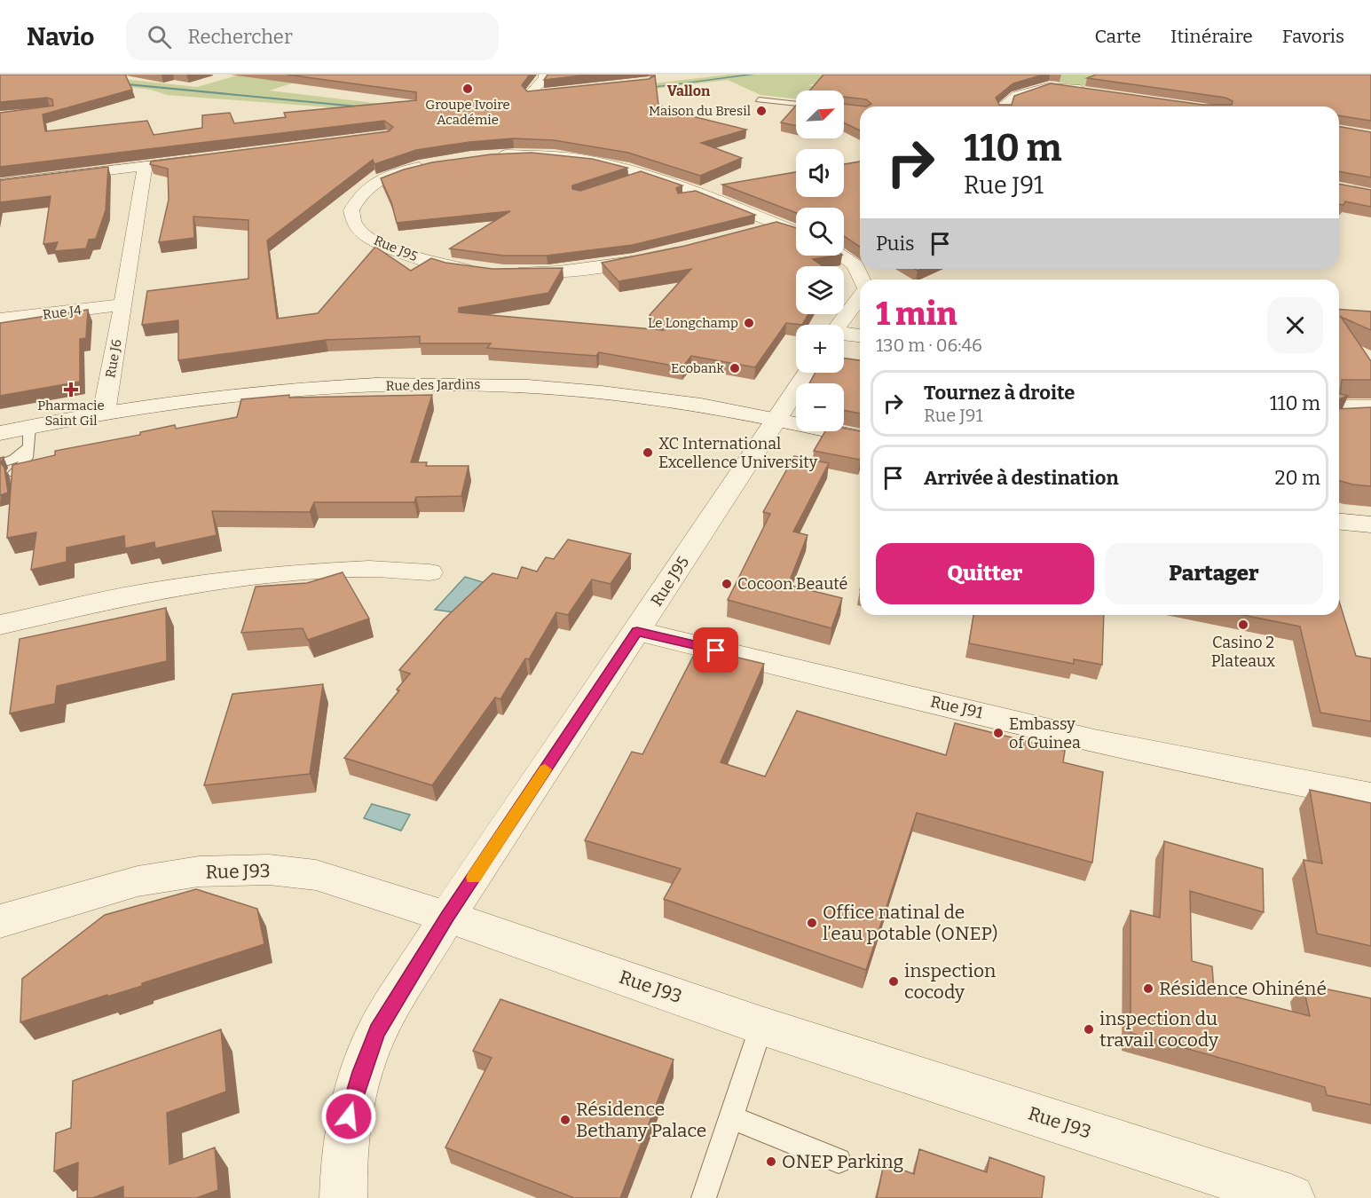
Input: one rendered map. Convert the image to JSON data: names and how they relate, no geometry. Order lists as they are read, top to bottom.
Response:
{
  "streets": {
    "street": [
      "Rue J95",
      "Rue J4",
      "Rue J6",
      "Rue des Jardins",
      "Rue J91",
      "Rue J93"
    ]
  },
  "crossings": [
    ["Rue J95", "Rue des Jardins"],
    ["Rue J95", "Rue J91"],
    ["Rue J95", "Rue J93"],
    ["Rue J4", "Rue J6"],
    ["Rue J6", "Rue des Jardins"]
  ],
  "districts": ["Vallon"],
  "places": {
    "other": [
      "Groupe Ivoire Académie",
      "Maison du Bresil",
      "Le Longchamp",
      "Ecobank",
      "XC International Excellence University",
      "Cocoon Beauté",
      "Casino 2 Plateaux",
      "Embassy of Guinea",
      "Office natinal de l’eau potable (ONEP)",
      "inspection cocody",
      "Résidence Ohinéné",
      "inspection du travail cocody",
      "Résidence Bethany Palace",
      "ONEP Parking"
    ],
    "health": ["Pharmacie Saint Gil"]
  },
  "north": "top right",
  "page": {
    "header": "Navio",
    "search": "Rechercher",
    "nav": ["Carte", "Itinéraire", "Favoris"],
    "map_buttons": ["+", "−"],
    "turn": ["110 m", "Rue J91"],
    "then": "Puis",
    "heading": ["1 min", "130 m · 06:46"],
    "list": [
      {
        "name": "Tournez à droite",
        "note": "Rue J91",
        "value": "110 m"
      },
      {
        "name": "Arrivée à destination",
        "value": "20 m"
      }
    ],
    "buttons": ["Quitter", "Partager"]
  }
}
